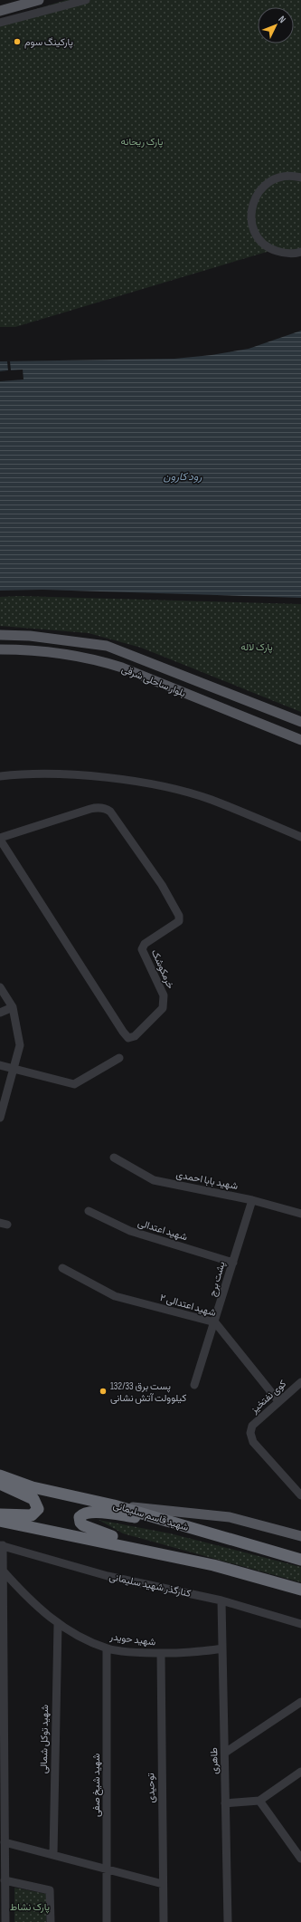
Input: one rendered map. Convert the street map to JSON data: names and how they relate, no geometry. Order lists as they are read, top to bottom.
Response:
{
  "streets": {
    "highway": ["شهید قاسم سلیمانی"],
    "main road": ["بلوار ساحلی شرقی"],
    "street": [
      "خرمکوشک",
      "شهید بابا احمدی",
      "شهید اعتدالی",
      "پشت برج",
      "شهید اعتدالی ۲",
      "کوی نفتخیز",
      "کنارگذر شهید سلیمانی",
      "شهید حویدر",
      "شهید توکل شمالی",
      "طاهری",
      "شهید شیخ صفی",
      "توحیدی"
    ]
  },
  "crossings": [
    ["شهید بابا احمدی", "پشت برج"],
    ["شهید اعتدالی", "پشت برج"],
    ["پشت برج", "شهید اعتدالی ۲"],
    ["شهید اعتدالی ۲", "کوی نفتخیز"],
    ["کنارگذر شهید سلیمانی", "طاهری"],
    ["شهید حویدر", "شهید توکل شمالی"],
    ["شهید حویدر", "طاهری"],
    ["شهید حویدر", "شهید شیخ صفی"],
    ["شهید حویدر", "توحیدی"]
  ],
  "water": ["رود کارون"],
  "parks": ["پارک ریحانه", "پارک لاله", "پارک نشاط"],
  "places": ["پارکینگ سوم", "پست برق 132/33 کیلوولت آتش نشانی"],
  "north": "top right"
}
